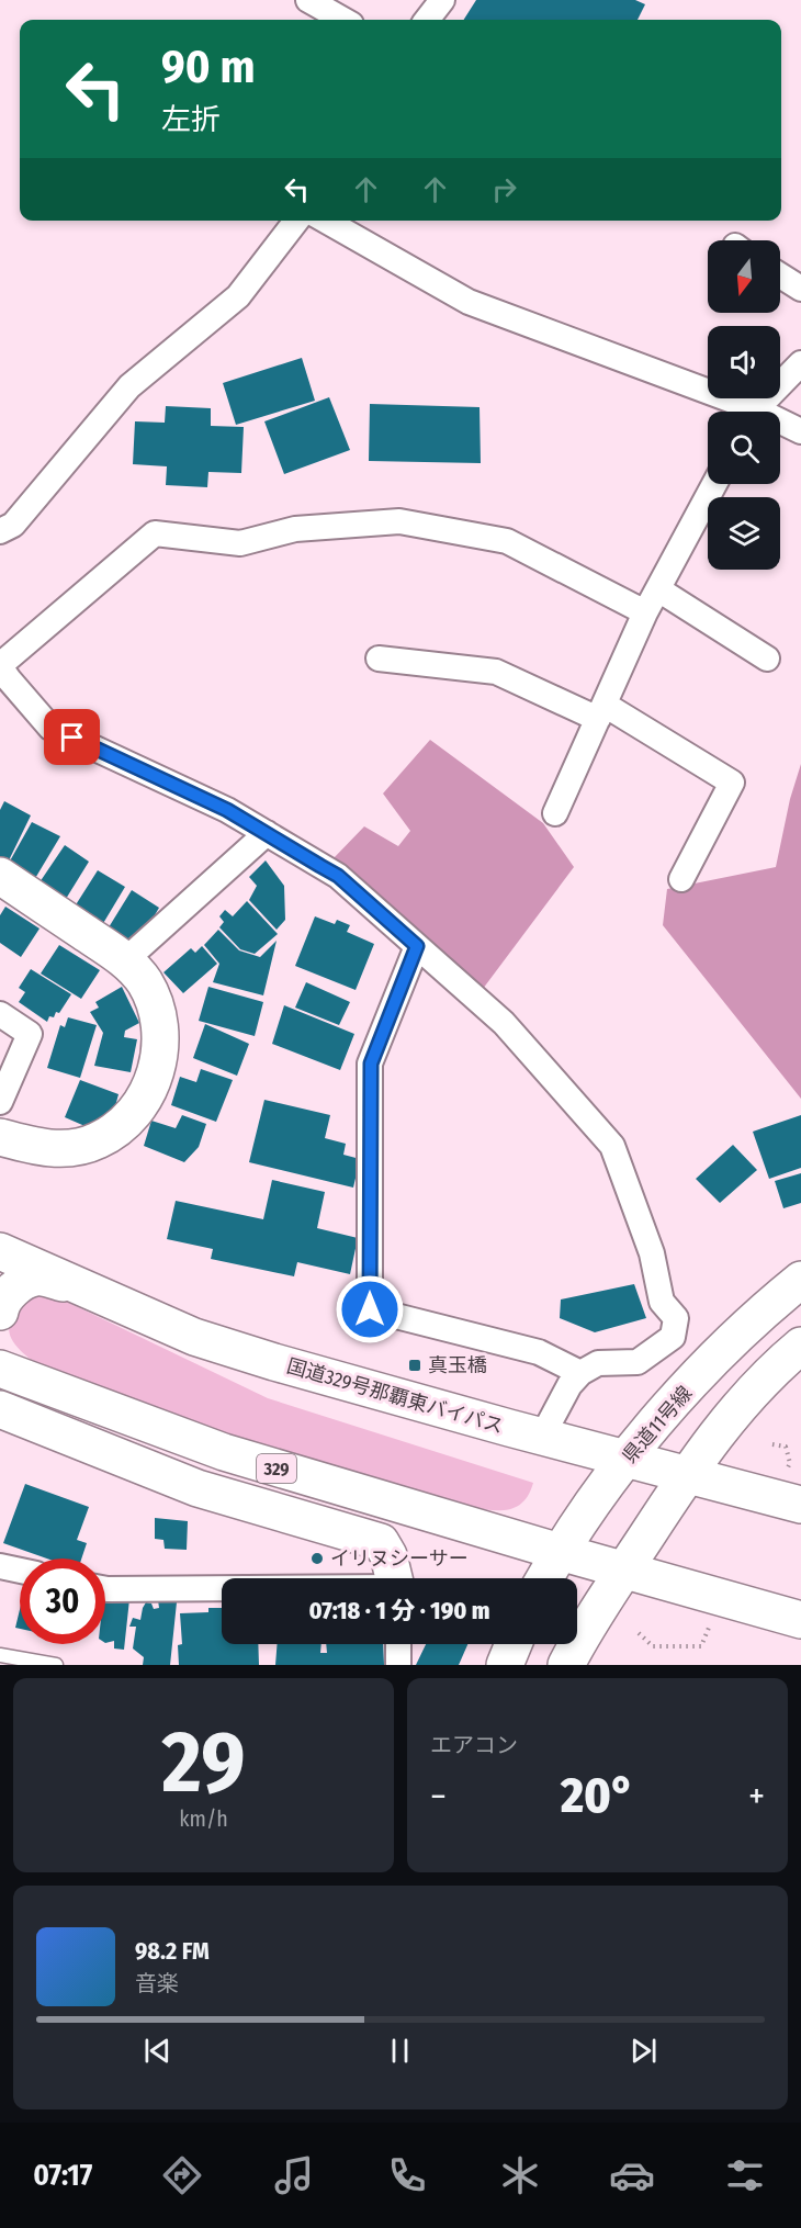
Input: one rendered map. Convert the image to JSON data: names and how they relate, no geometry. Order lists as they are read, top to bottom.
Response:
{
  "streets": {
    "main road": ["国道329号那覇東バイパス", "県道11号線", "329"]
  },
  "crossings": [
    ["国道329号那覇東バイパス", "県道11号線"],
    ["県道11号線", "329"]
  ],
  "places": {
    "transit": ["真玉橋"],
    "other": ["イリヌシーサー"]
  },
  "north": "bottom",
  "page": {
    "turn": ["90 m", "左折"],
    "limit": "30",
    "trip": "07:18 · 1 分 · 190 m",
    "tile": [
      ["29", "km/h"],
      "エアコン"
    ],
    "heat": ["−", "20°", "+"],
    "song": ["98.2 FM", "音楽"],
    "tabs": "07:17"
  }
}
